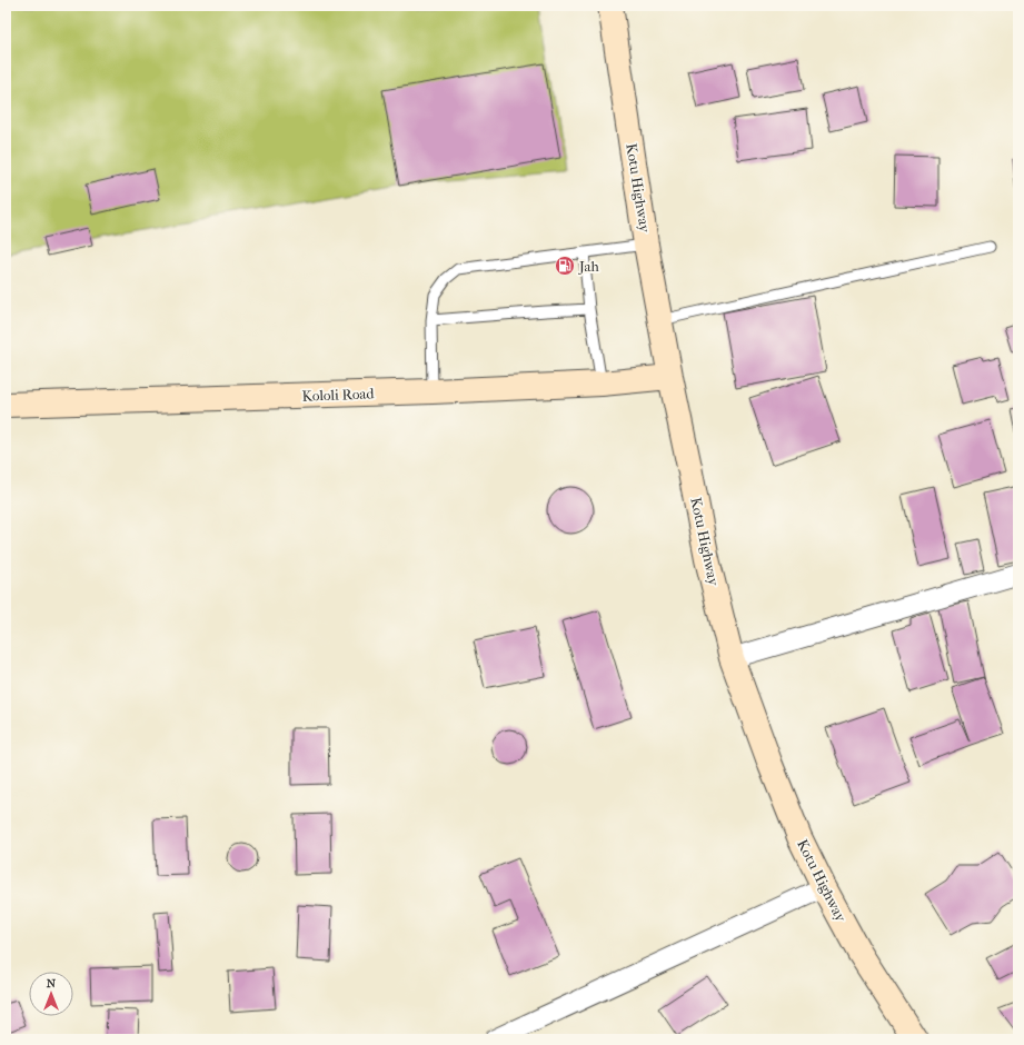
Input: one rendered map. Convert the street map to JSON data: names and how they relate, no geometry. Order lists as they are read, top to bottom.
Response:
{
  "streets": {
    "street": ["Kotu Highway", "Kololi Road"]
  },
  "crossings": [
    ["Kotu Highway", "Kololi Road"]
  ],
  "places": {
    "fuel station": ["Jah"]
  },
  "north": "top"
}
